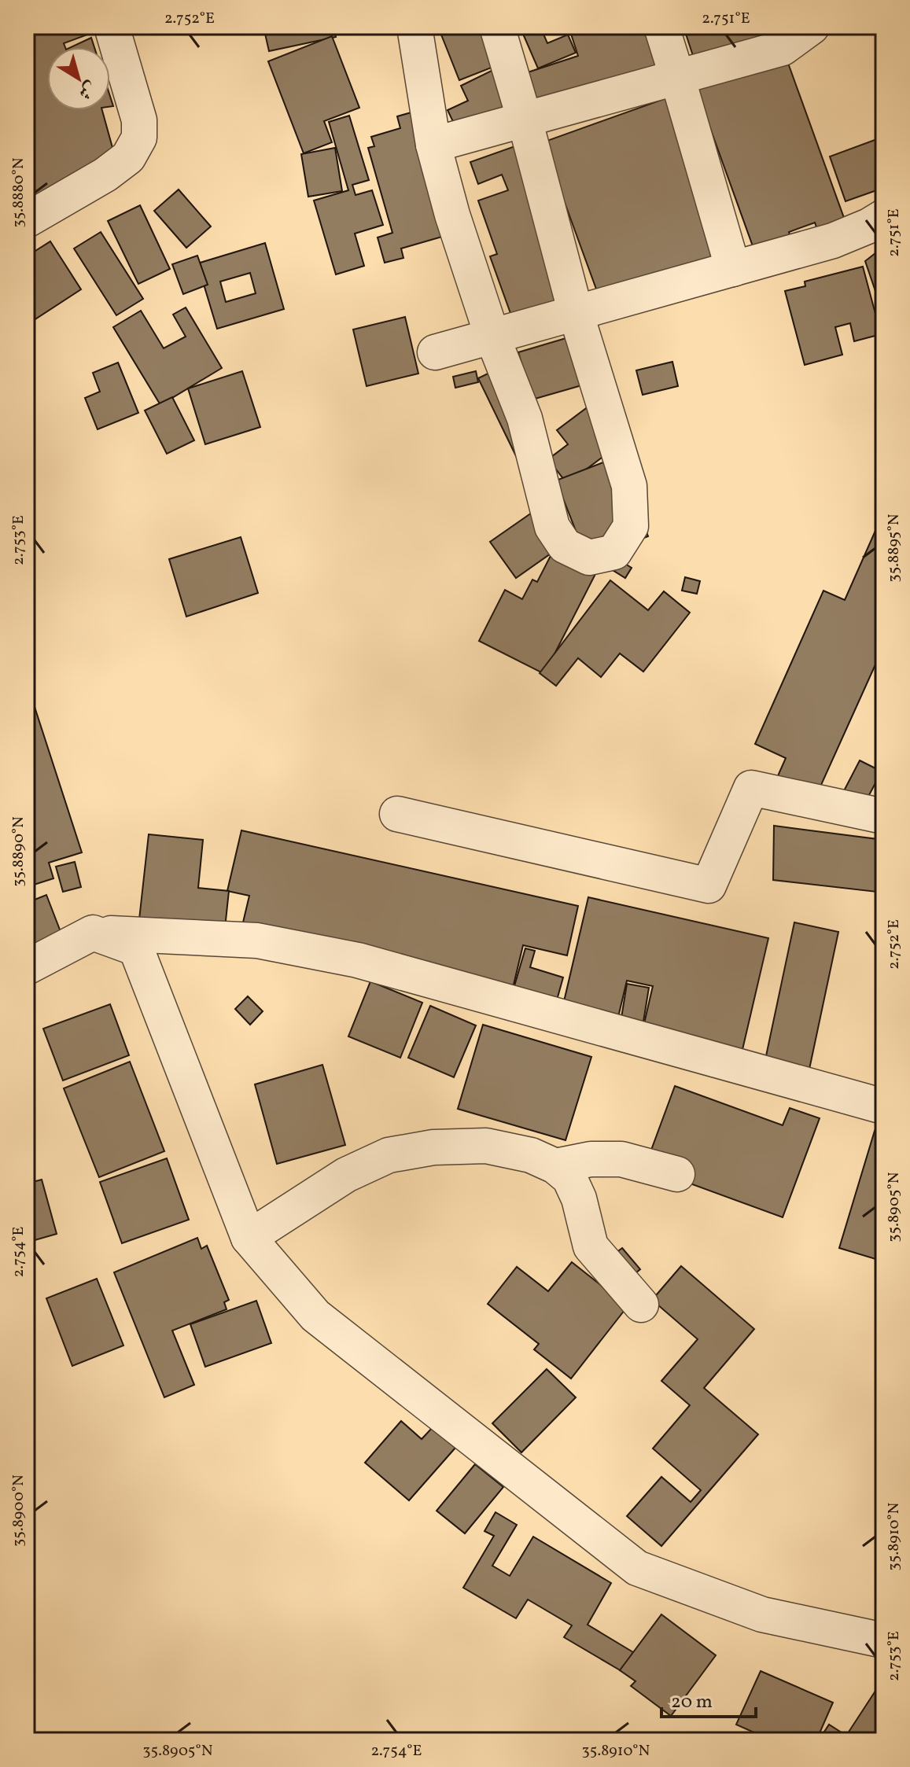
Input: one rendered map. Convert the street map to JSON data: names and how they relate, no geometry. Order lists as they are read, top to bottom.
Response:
{
  "scale_bar": "20 m",
  "north": "bottom right",
  "coordinates": [
    "2.752°E",
    "2.751°E",
    "35.8880°N",
    "2.753°E",
    "35.8895°N",
    "35.8890°N",
    "35.8905°N",
    "2.754°E",
    "35.8900°N",
    "35.8910°N"
  ]
}
